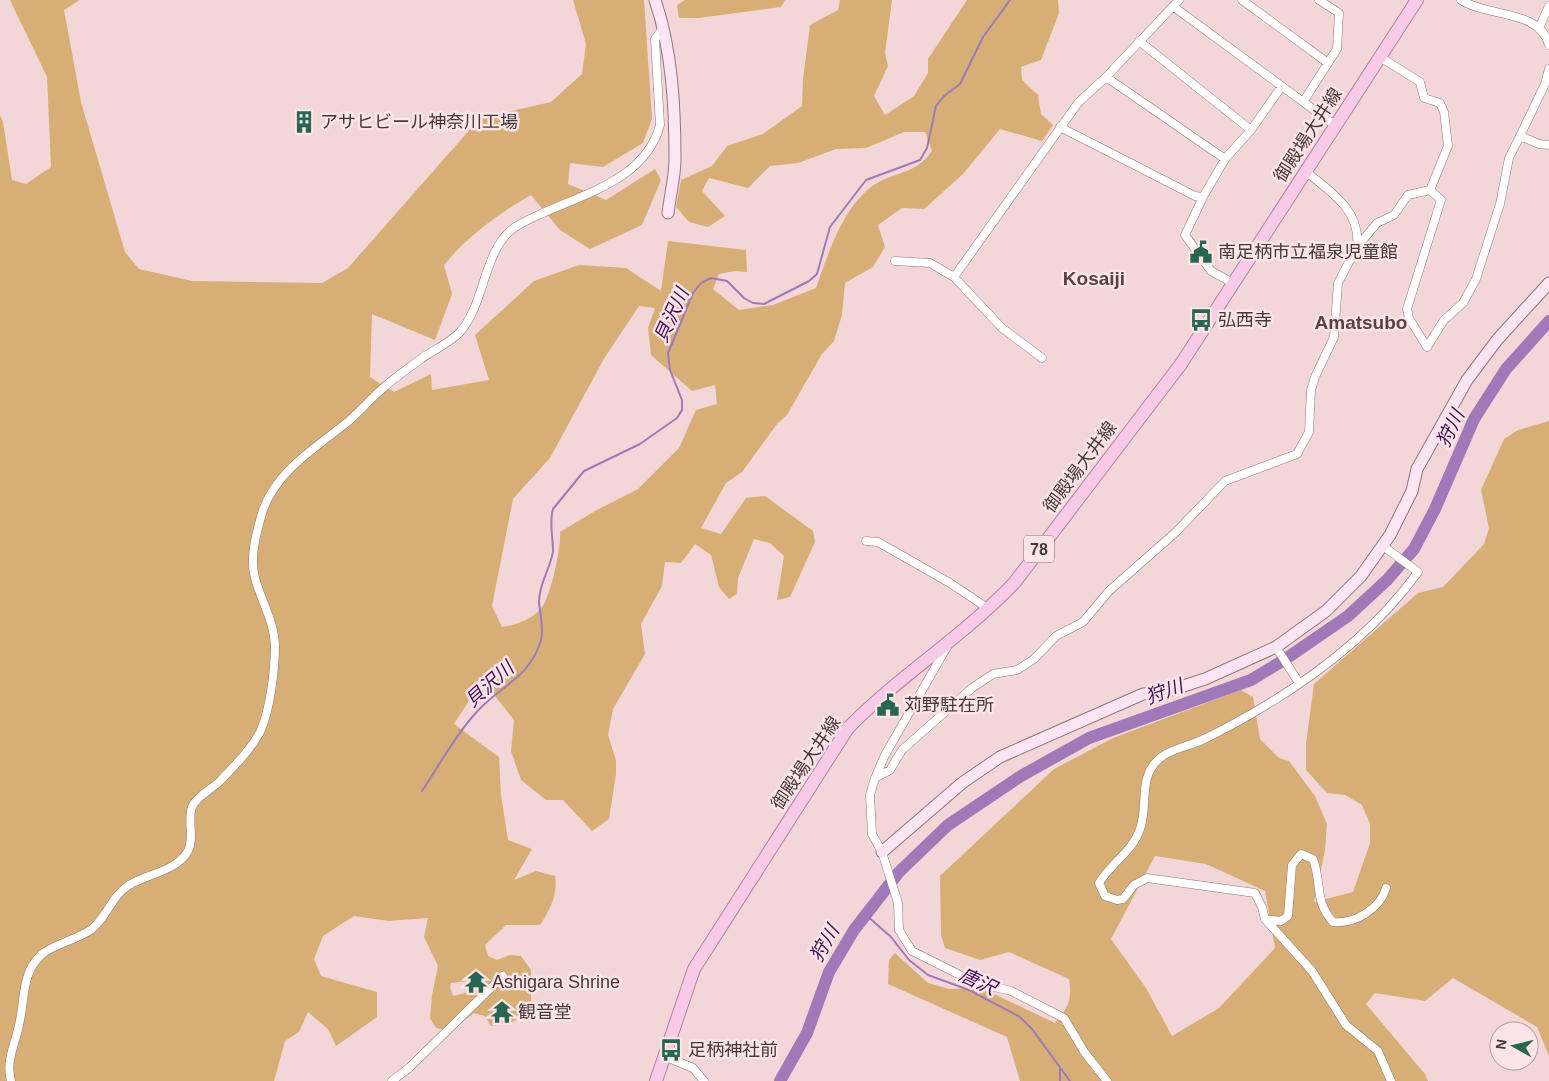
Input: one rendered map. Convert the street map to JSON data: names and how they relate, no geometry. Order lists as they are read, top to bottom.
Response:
{
  "streets": {
    "main road": ["御殿場大井線", "78"]
  },
  "districts": ["Kosaiji", "Amatsubo"],
  "water": ["貝沢川", "狩川", "唐沢"],
  "places": {
    "building": ["アサヒビール神奈川工場"],
    "public building": ["南足柄市立福泉児童館", "苅野駐在所"],
    "bus stop": ["弘西寺", "足柄神社前"],
    "temple": ["Ashigara Shrine", "観音堂"]
  },
  "north": "left"
}
